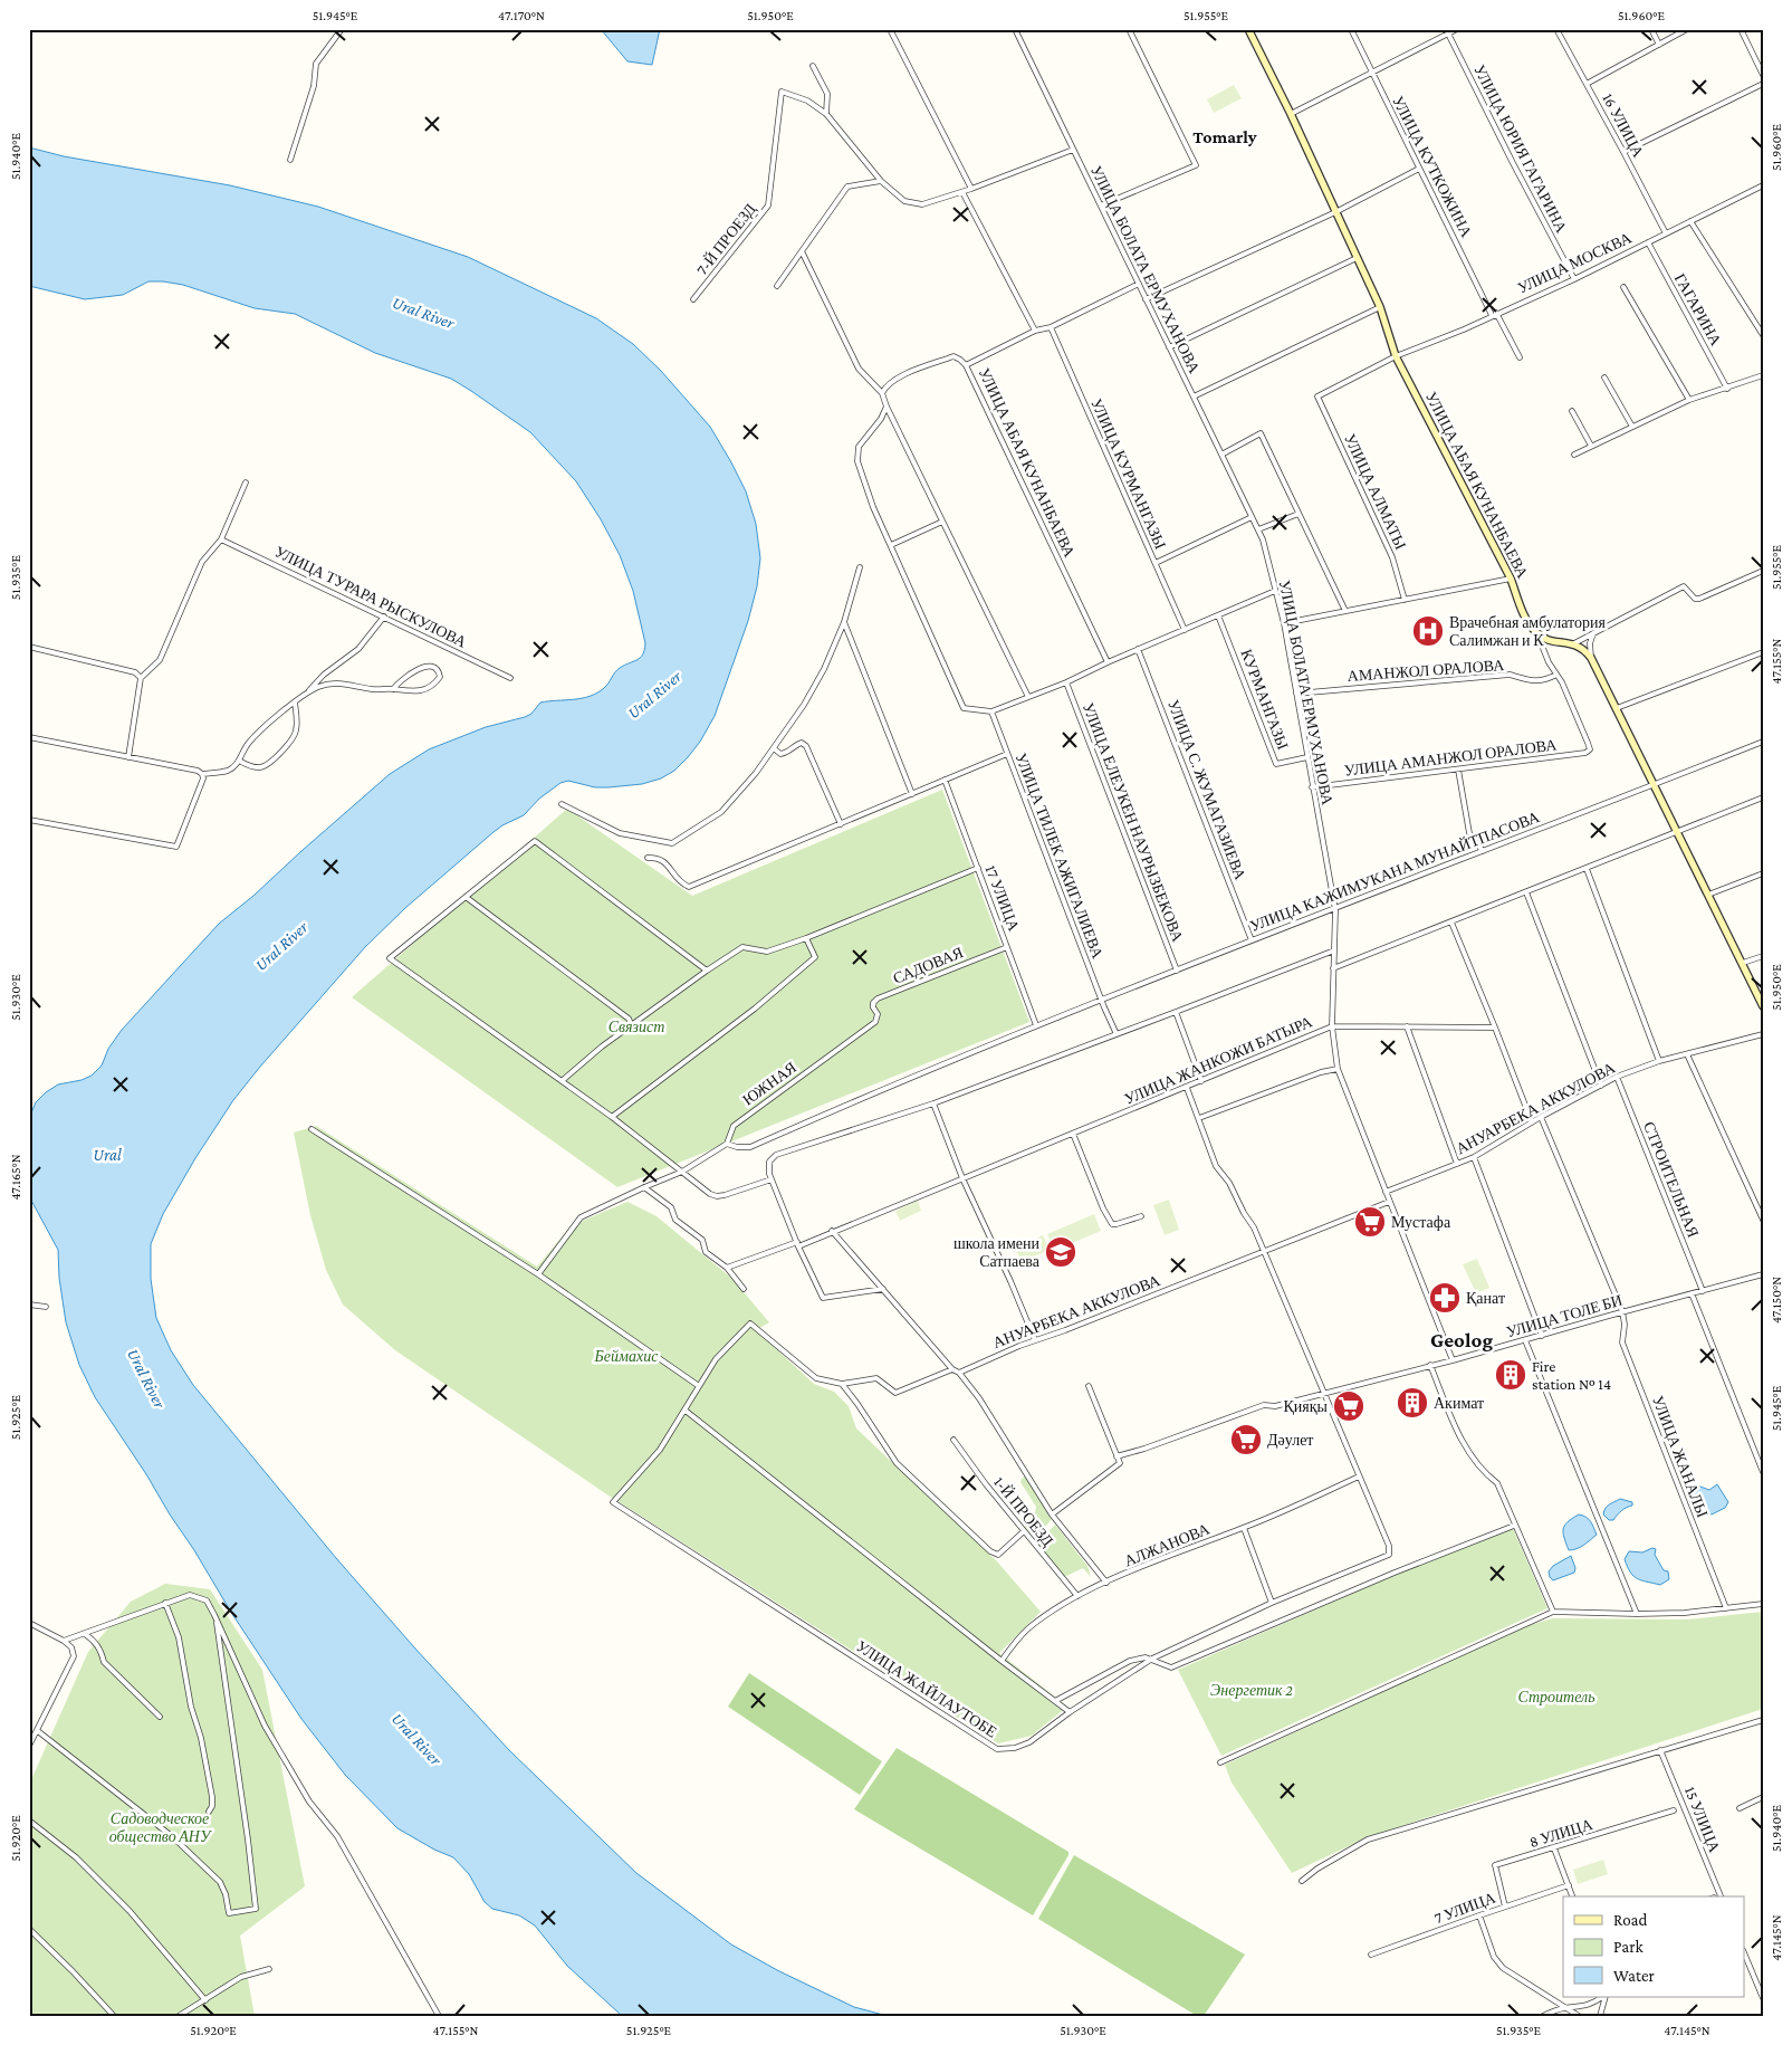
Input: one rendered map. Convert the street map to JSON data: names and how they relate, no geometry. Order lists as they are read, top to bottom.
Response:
{
  "streets": {
    "street": [
      "16 УЛИЦА",
      "УЛИЦА ЮРИЯ ГАГАРИНА",
      "УЛИЦА КУТКОЖИНА",
      "7-Й ПРОЕЗД",
      "УЛИЦА МОСКВА",
      "УЛИЦА БОЛАТА ЕРМУХАНОВА",
      "ГАГАРИНА",
      "УЛИЦА АБАЯ КУНАНБАЕВА",
      "УЛИЦА КУРМАНГАЗЫ",
      "УЛИЦА АЛМАТЫ",
      "УЛИЦА ТУРАРА РЫСКУЛОВА",
      "АМАНЖОЛ ОРАЛОВА",
      "КУРМАНГАЗЫ",
      "УЛИЦА АМАНЖОЛ ОРАЛОВА",
      "УЛИЦА С. ЖУМАГАЗИЕВА",
      "УЛИЦА ЕЛЕУКЕН НАУРЫЗБЕКОВА",
      "УЛИЦА ТИЛЕК АЖИГАЛИЕВА",
      "УЛИЦА КАЖИМУКАНА МУНАЙТПАСОВА",
      "17 УЛИЦА",
      "САДОВАЯ",
      "УЛИЦА ЖАНКОЖИ БАТЫРА",
      "ЮЖНАЯ",
      "АНУАРБЕКА АККУЛОВА",
      "СТРОИТЕЛЬНАЯ",
      "УЛИЦА ТОЛЕ БИ",
      "УЛИЦА ЖАНАЛЫ",
      "1-Й ПРОЕЗД",
      "АЛЖАНОВА",
      "УЛИЦА ЖАЙЛАУТОБЕ",
      "15 УЛИЦА",
      "8 УЛИЦА",
      "7 УЛИЦА"
    ]
  },
  "crossings": [
    ["16 УЛИЦА", "УЛИЦА МОСКВА"],
    ["УЛИЦА ЮРИЯ ГАГАРИНА", "УЛИЦА МОСКВА"],
    ["УЛИЦА КУТКОЖИНА", "УЛИЦА МОСКВА"],
    ["УЛИЦА МОСКВА", "ГАГАРИНА"],
    ["УЛИЦА МОСКВА", "УЛИЦА АБАЯ КУНАНБАЕВА"],
    ["УЛИЦА МОСКВА", "УЛИЦА АЛМАТЫ"],
    ["УЛИЦА БОЛАТА ЕРМУХАНОВА", "АМАНЖОЛ ОРАЛОВА"],
    ["УЛИЦА БОЛАТА ЕРМУХАНОВА", "КУРМАНГАЗЫ"],
    ["УЛИЦА БОЛАТА ЕРМУХАНОВА", "УЛИЦА АМАНЖОЛ ОРАЛОВА"],
    ["УЛИЦА БОЛАТА ЕРМУХАНОВА", "УЛИЦА КАЖИМУКАНА МУНАЙТПАСОВА"],
    ["УЛИЦА БОЛАТА ЕРМУХАНОВА", "УЛИЦА ЖАНКОЖИ БАТЫРА"],
    ["УЛИЦА БОЛАТА ЕРМУХАНОВА", "АНУАРБЕКА АККУЛОВА"],
    ["УЛИЦА БОЛАТА ЕРМУХАНОВА", "УЛИЦА ТОЛЕ БИ"],
    ["АМАНЖОЛ ОРАЛОВА", "УЛИЦА АМАНЖОЛ ОРАЛОВА"],
    ["УЛИЦА С. ЖУМАГАЗИЕВА", "УЛИЦА КАЖИМУКАНА МУНАЙТПАСОВА"],
    ["УЛИЦА ЕЛЕУКЕН НАУРЫЗБЕКОВА", "УЛИЦА КАЖИМУКАНА МУНАЙТПАСОВА"],
    ["УЛИЦА ТИЛЕК АЖИГАЛИЕВА", "УЛИЦА КАЖИМУКАНА МУНАЙТПАСОВА"],
    ["УЛИЦА КАЖИМУКАНА МУНАЙТПАСОВА", "17 УЛИЦА"],
    ["УЛИЦА КАЖИМУКАНА МУНАЙТПАСОВА", "ЮЖНАЯ"],
    ["17 УЛИЦА", "САДОВАЯ"],
    ["САДОВАЯ", "ЮЖНАЯ"],
    ["АНУАРБЕКА АККУЛОВА", "СТРОИТЕЛЬНАЯ"],
    ["СТРОИТЕЛЬНАЯ", "УЛИЦА ТОЛЕ БИ"],
    ["УЛИЦА ТОЛЕ БИ", "УЛИЦА ЖАНАЛЫ"],
    ["1-Й ПРОЕЗД", "АЛЖАНОВА"],
    ["АЛЖАНОВА", "УЛИЦА ЖАЙЛАУТОБЕ"],
    ["8 УЛИЦА", "7 УЛИЦА"]
  ],
  "districts": ["Tomarly", "Geolog"],
  "water": ["Ural River", "Ural"],
  "parks": [
    "Связист",
    "Беймахис",
    "Энергетик 2",
    "Строитель",
    "Садоводческое общество АНУ"
  ],
  "places": {
    "hospital": ["Врачебная амбулатория Салимжан и К"],
    "supermarket": ["Мустафа", "Қияқы", "Дәулет"],
    "school or university": ["школа имени Сатпаева"],
    "pharmacy": ["Қанат"],
    "building": ["Fire station № 14", "Акимат"]
  },
  "legend": ["Road", "Park", "Water"],
  "coordinates": [
    "51.945°E",
    "47.170°N",
    "51.950°E",
    "51.955°E",
    "51.960°E",
    "51.940°E",
    "51.935°E",
    "47.155°N",
    "51.930°E",
    "47.165°N",
    "47.150°N",
    "51.925°E",
    "51.920°E",
    "47.145°N"
  ]
}
